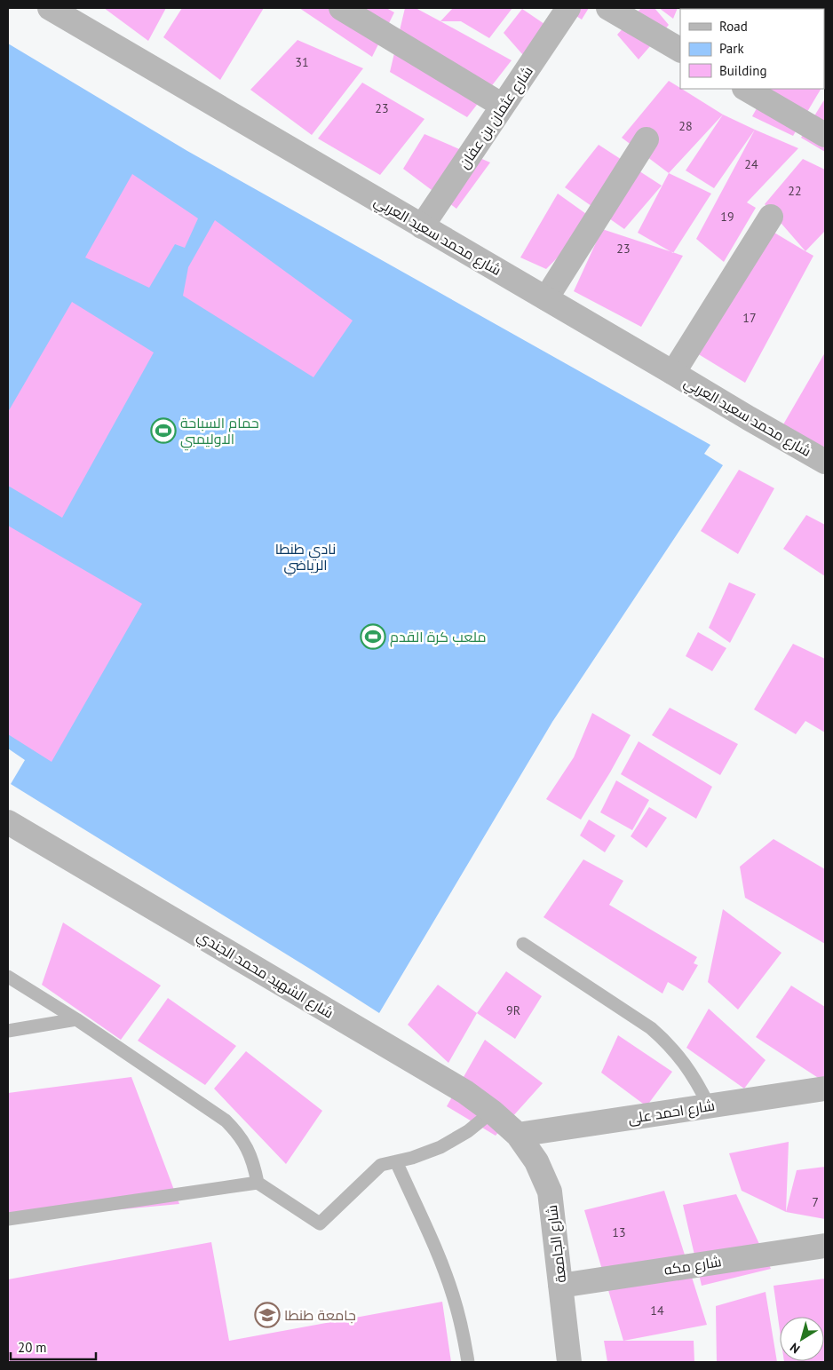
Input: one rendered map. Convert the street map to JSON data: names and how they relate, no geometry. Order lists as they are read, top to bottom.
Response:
{
  "streets": {
    "street": [
      "شارع عثمان بن عفان",
      "شارع محمد سعيد العربي",
      "شارع الشهيد محمد الجندي",
      "شارع احمد على",
      "شارع الجامعة",
      "شارع مكه"
    ]
  },
  "crossings": [
    ["شارع عثمان بن عفان", "شارع محمد سعيد العربي"],
    ["شارع الشهيد محمد الجندي", "شارع احمد على"],
    ["شارع الشهيد محمد الجندي", "شارع الجامعة"],
    ["شارع احمد على", "شارع الجامعة"],
    ["شارع الجامعة", "شارع مكه"]
  ],
  "parks": ["نادي طنطا الرياضي"],
  "places": {
    "sports": ["حمام السباحة الاوليمبي", "ملعب كرة القدم"],
    "school or university": ["جامعة طنطا"]
  },
  "house_numbers": [
    "31",
    "23",
    "28",
    "24",
    "22",
    "19",
    "23",
    "17",
    "9R",
    "7",
    "13",
    "14"
  ],
  "legend": ["Road", "Park", "Building"],
  "scale_bar": "20 m",
  "north": "bottom left"
}
